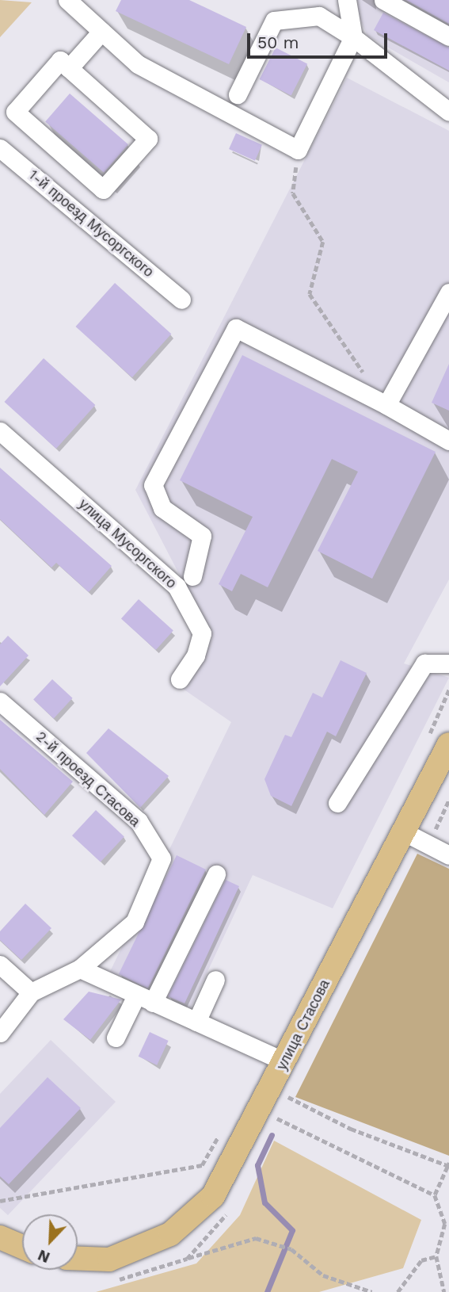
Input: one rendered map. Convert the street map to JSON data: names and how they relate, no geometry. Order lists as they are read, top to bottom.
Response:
{
  "streets": {
    "main road": ["улица Стасова"],
    "street": ["1-й проезд Мусоргского", "улица Мусоргского", "2-й проезд Стасова"]
  },
  "scale_bar": "50 m",
  "north": "bottom left"
}
